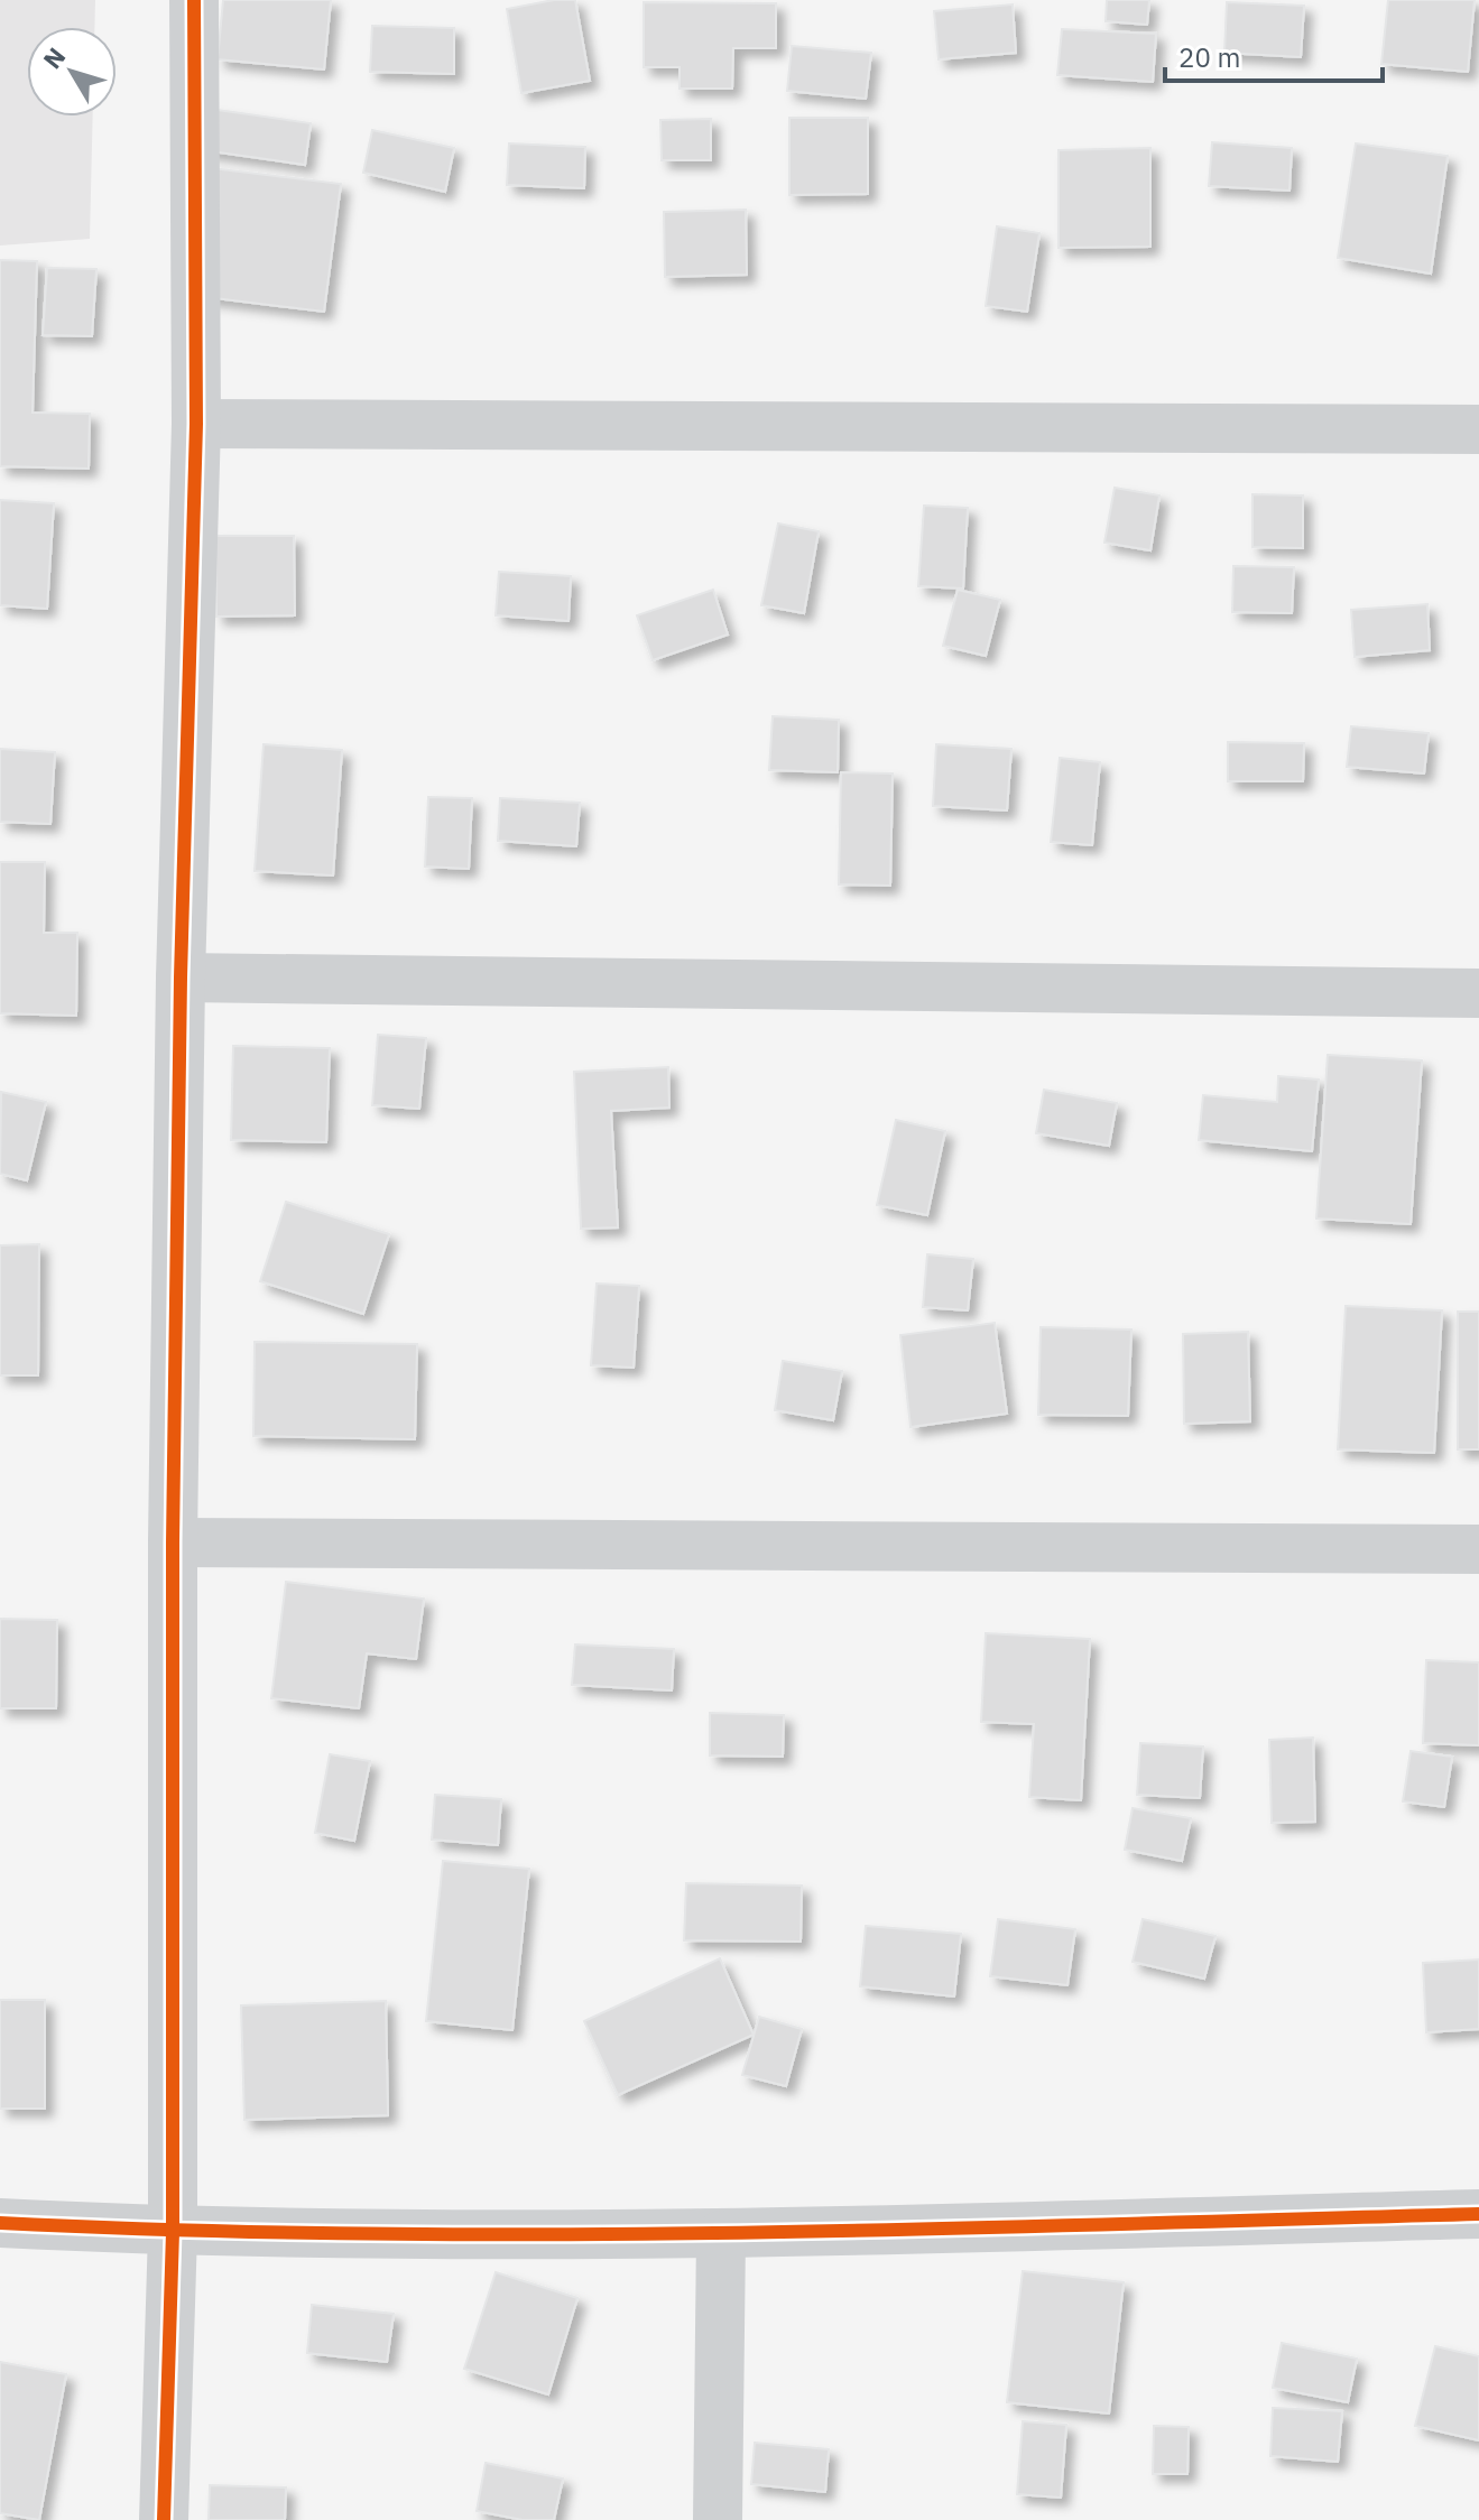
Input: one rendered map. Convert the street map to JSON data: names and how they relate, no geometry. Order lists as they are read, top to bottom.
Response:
{
  "scale_bar": "20 m",
  "north": "top left"
}
